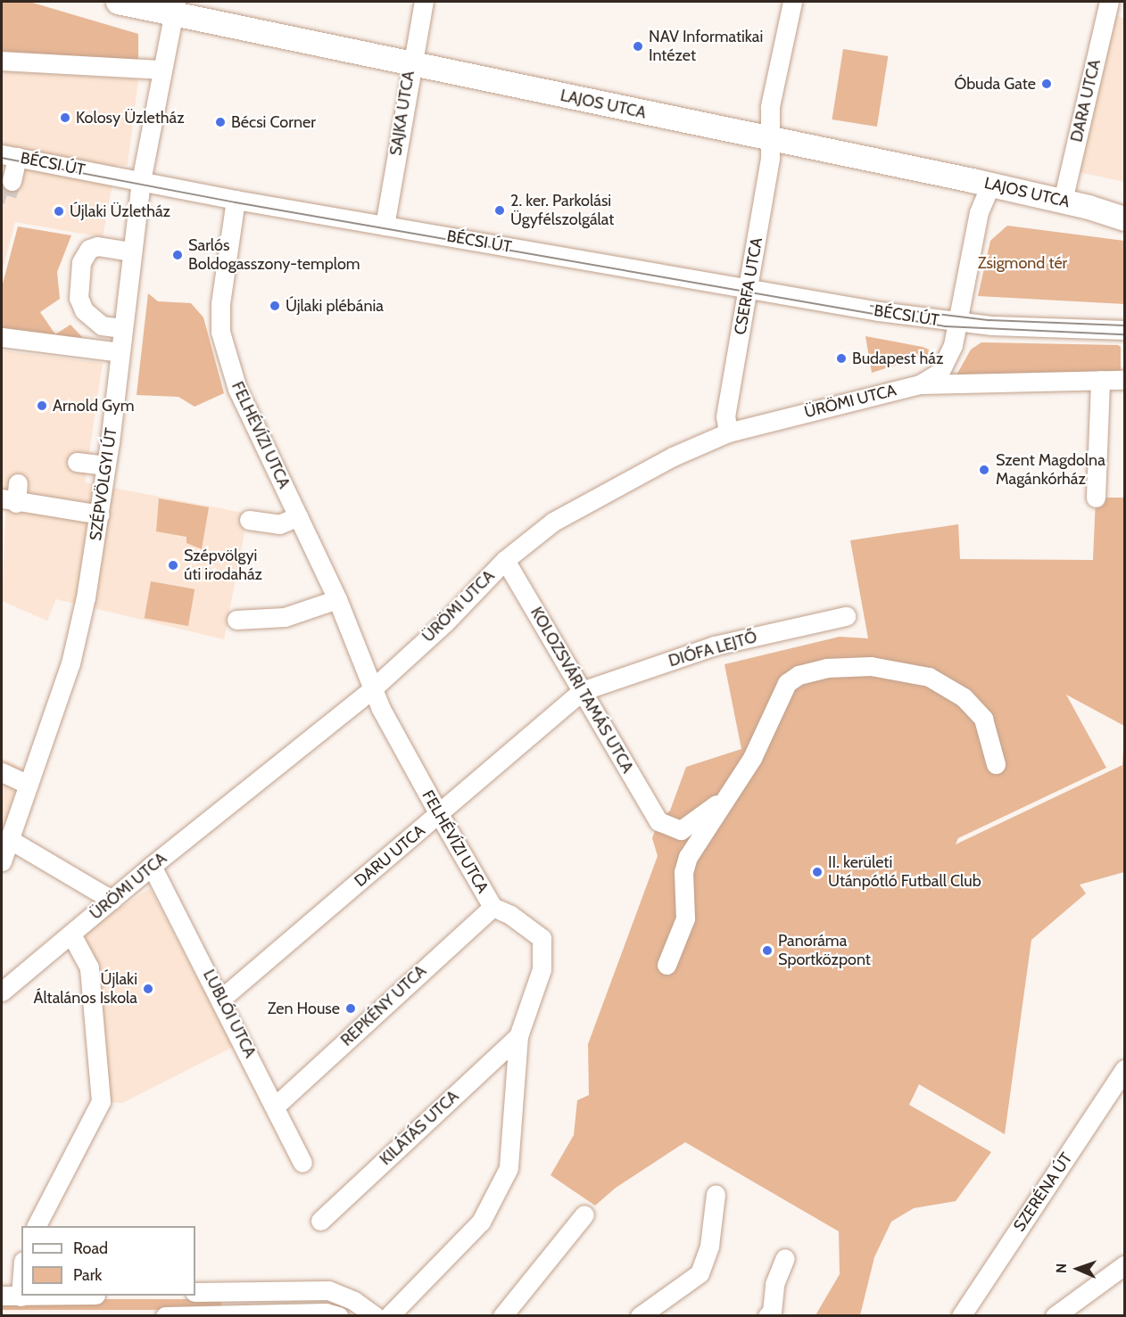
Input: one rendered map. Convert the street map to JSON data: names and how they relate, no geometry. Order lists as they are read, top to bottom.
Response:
{
  "streets": {
    "main road": ["LAJOS UTCA"],
    "street": [
      "DARA UTCA",
      "SAJKA UTCA",
      "BÉCSI ÚT",
      "CSERFA UTCA",
      "ÜRÖMI UTCA",
      "FELHÉVÍZI UTCA",
      "SZÉPVÖLGYI ÚT",
      "DIÓFA LEJTŐ",
      "KOLOZSVÁRI TAMÁS UTCA",
      "DARU UTCA",
      "REPKÉNY UTCA",
      "LUBLÓI UTCA",
      "KILÁTÁS UTCA",
      "SZERÉNA ÚT"
    ]
  },
  "crossings": [
    ["DARA UTCA", "LAJOS UTCA"],
    ["LAJOS UTCA", "SAJKA UTCA"],
    ["LAJOS UTCA", "CSERFA UTCA"],
    ["LAJOS UTCA", "SZÉPVÖLGYI ÚT"],
    ["SAJKA UTCA", "BÉCSI ÚT"],
    ["BÉCSI ÚT", "CSERFA UTCA"],
    ["BÉCSI ÚT", "ÜRÖMI UTCA"],
    ["BÉCSI ÚT", "FELHÉVÍZI UTCA"],
    ["BÉCSI ÚT", "SZÉPVÖLGYI ÚT"],
    ["CSERFA UTCA", "ÜRÖMI UTCA"],
    ["ÜRÖMI UTCA", "FELHÉVÍZI UTCA"],
    ["ÜRÖMI UTCA", "KOLOZSVÁRI TAMÁS UTCA"],
    ["ÜRÖMI UTCA", "LUBLÓI UTCA"],
    ["FELHÉVÍZI UTCA", "DARU UTCA"],
    ["FELHÉVÍZI UTCA", "REPKÉNY UTCA"],
    ["FELHÉVÍZI UTCA", "KILÁTÁS UTCA"],
    ["DIÓFA LEJTŐ", "KOLOZSVÁRI TAMÁS UTCA"],
    ["DIÓFA LEJTŐ", "DARU UTCA"],
    ["KOLOZSVÁRI TAMÁS UTCA", "DARU UTCA"],
    ["DARU UTCA", "LUBLÓI UTCA"],
    ["REPKÉNY UTCA", "LUBLÓI UTCA"]
  ],
  "parks": ["Zsigmond tér"],
  "places": [
    "NAV Informatikai Intézet",
    "Óbuda Gate",
    "Kolosy Üzletház",
    "Bécsi Corner",
    "2. ker. Parkolási Ügyfélszolgálat",
    "Újlaki Üzletház",
    "Sarlós Boldogasszony-templom",
    "Újlaki plébánia",
    "Budapest ház",
    "Arnold Gym",
    "Szent Magdolna Magánkórház",
    "Szépvölgyi úti irodaház",
    "II. kerületi Utánpótló Futball Club",
    "Panoráma Sportközpont",
    "Újlaki Általános Iskola",
    "Zen House"
  ],
  "legend": ["Road", "Park"],
  "north": "left"
}
